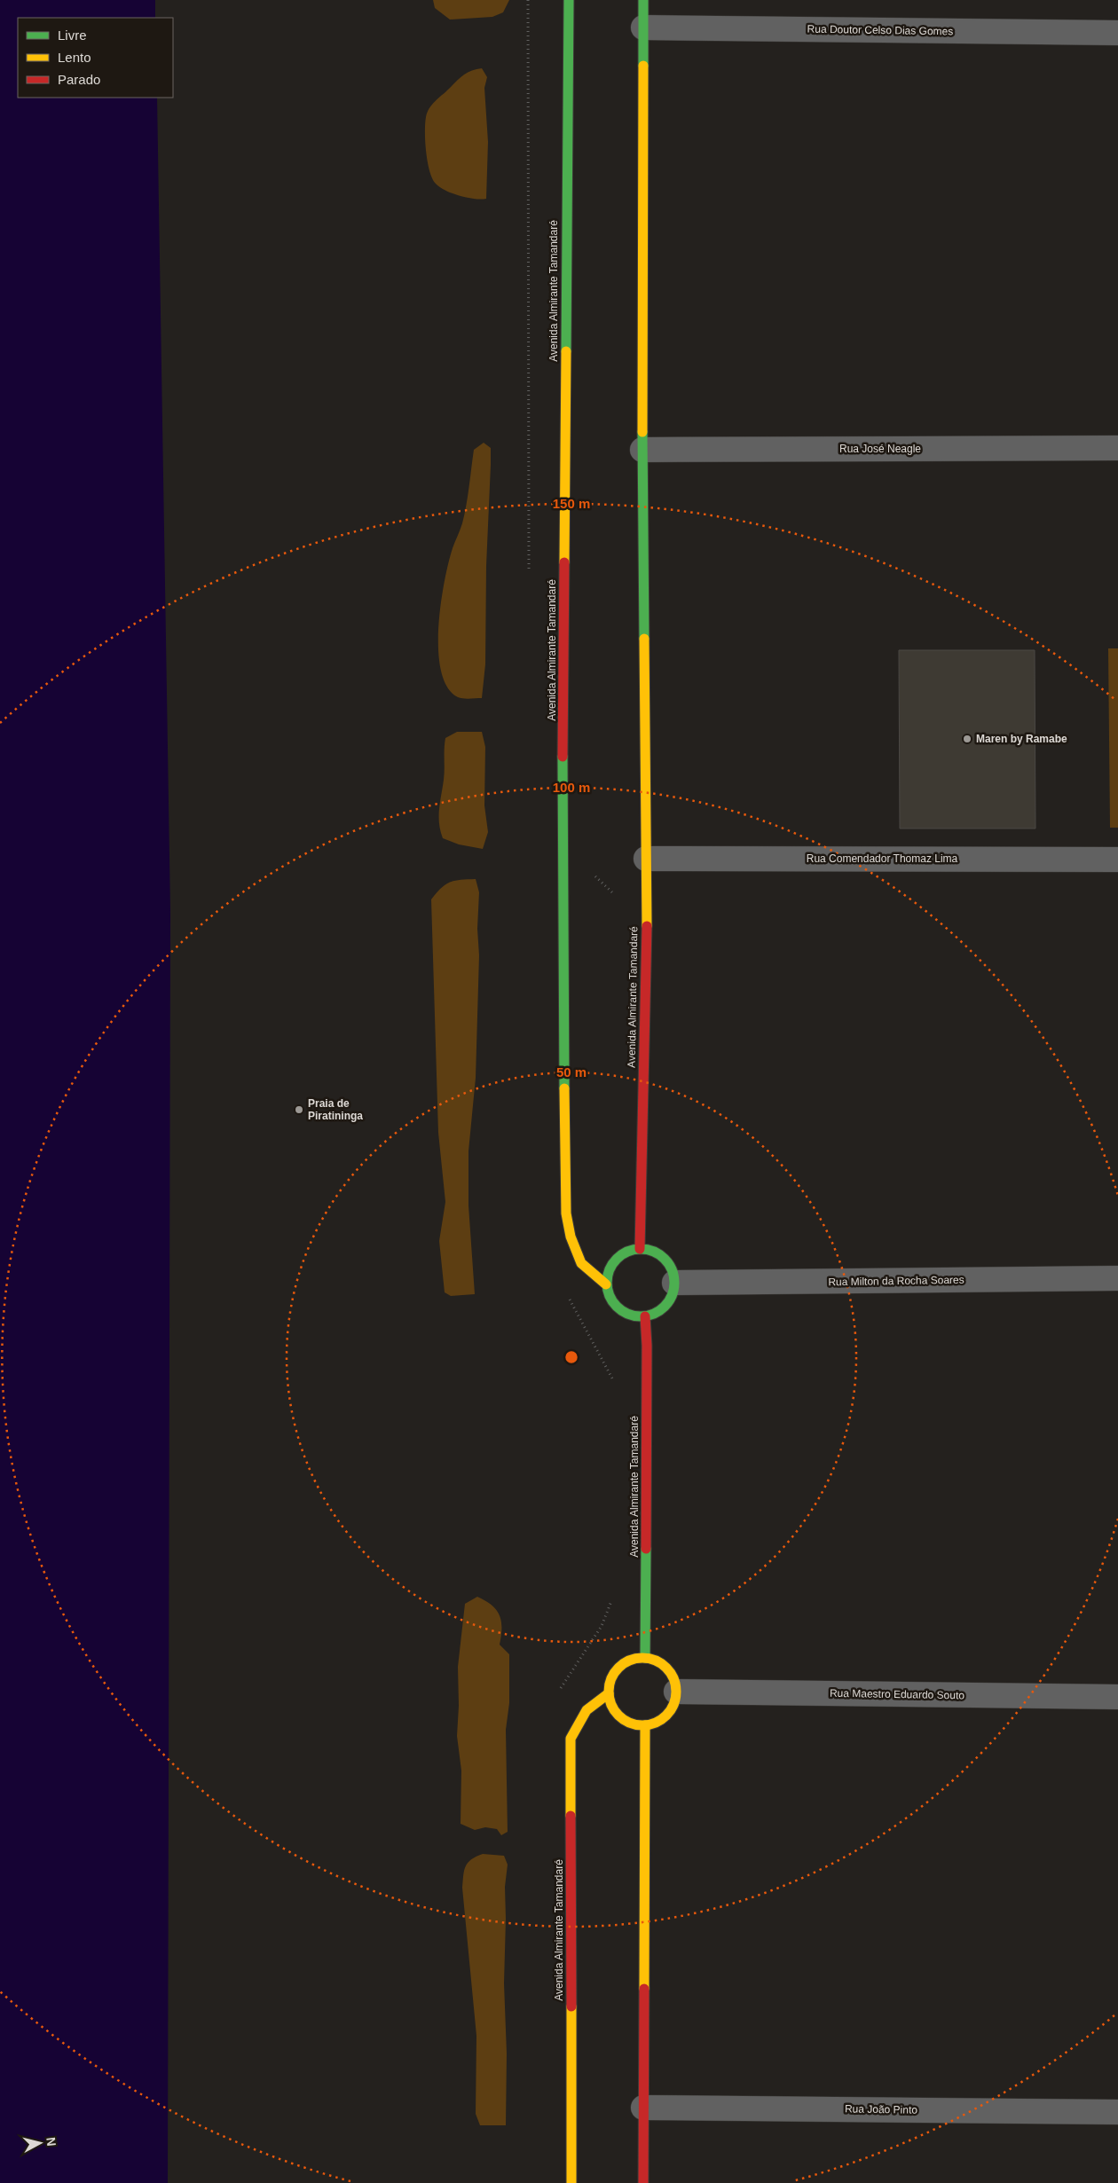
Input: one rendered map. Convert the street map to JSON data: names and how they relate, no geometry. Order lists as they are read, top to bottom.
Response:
{
  "streets": {
    "street": [
      "Rua Doutor Celso Dias Gomes",
      "Avenida Almirante Tamandaré",
      "Rua José Neagle",
      "Rua Comendador Thomaz Lima",
      "Rua Milton da Rocha Soares",
      "Rua Maestro Eduardo Souto",
      "Rua João Pinto"
    ]
  },
  "crossings": [
    ["Rua Doutor Celso Dias Gomes", "Avenida Almirante Tamandaré"],
    ["Avenida Almirante Tamandaré", "Rua José Neagle"],
    ["Avenida Almirante Tamandaré", "Rua Comendador Thomaz Lima"],
    ["Avenida Almirante Tamandaré", "Rua Milton da Rocha Soares"],
    ["Avenida Almirante Tamandaré", "Rua Maestro Eduardo Souto"]
  ],
  "places": ["Maren by Ramabe", "Praia de Piratininga"],
  "legend": ["Livre", "Lento", "Parado"],
  "north": "right",
  "rings": ["150 m", "100 m", "50 m"]
}
